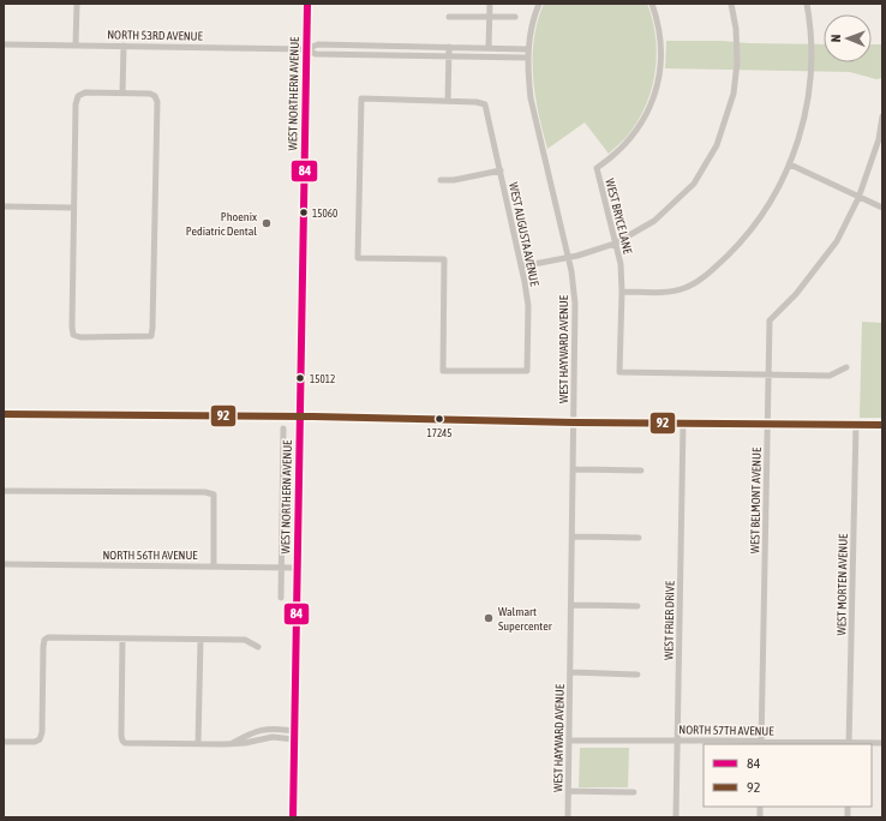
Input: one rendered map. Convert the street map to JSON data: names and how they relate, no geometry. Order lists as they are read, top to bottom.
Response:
{
  "streets": {
    "main road": ["WEST NORTHERN AVENUE"],
    "street": [
      "NORTH 53RD AVENUE",
      "WEST BRYCE LANE",
      "WEST AUGUSTA AVENUE",
      "WEST HAYWARD AVENUE",
      "WEST BELMONT AVENUE",
      "NORTH 56TH AVENUE",
      "WEST MORTEN AVENUE",
      "WEST FRIER DRIVE",
      "NORTH 57TH AVENUE"
    ]
  },
  "crossings": [
    ["NORTH 53RD AVENUE", "WEST NORTHERN AVENUE"],
    ["NORTH 53RD AVENUE", "WEST HAYWARD AVENUE"],
    ["WEST NORTHERN AVENUE", "NORTH 56TH AVENUE"],
    ["WEST BRYCE LANE", "WEST BELMONT AVENUE"],
    ["WEST HAYWARD AVENUE", "NORTH 57TH AVENUE"],
    ["WEST BELMONT AVENUE", "NORTH 57TH AVENUE"],
    ["WEST MORTEN AVENUE", "NORTH 57TH AVENUE"],
    ["WEST FRIER DRIVE", "NORTH 57TH AVENUE"]
  ],
  "places": [
    "15060",
    "Phoenix Pediatric Dental",
    "15012",
    "17245",
    "Walmart Supercenter"
  ],
  "lines": ["transit line 84", "transit line 92"],
  "legend": ["84", "92"],
  "north": "left"
}
